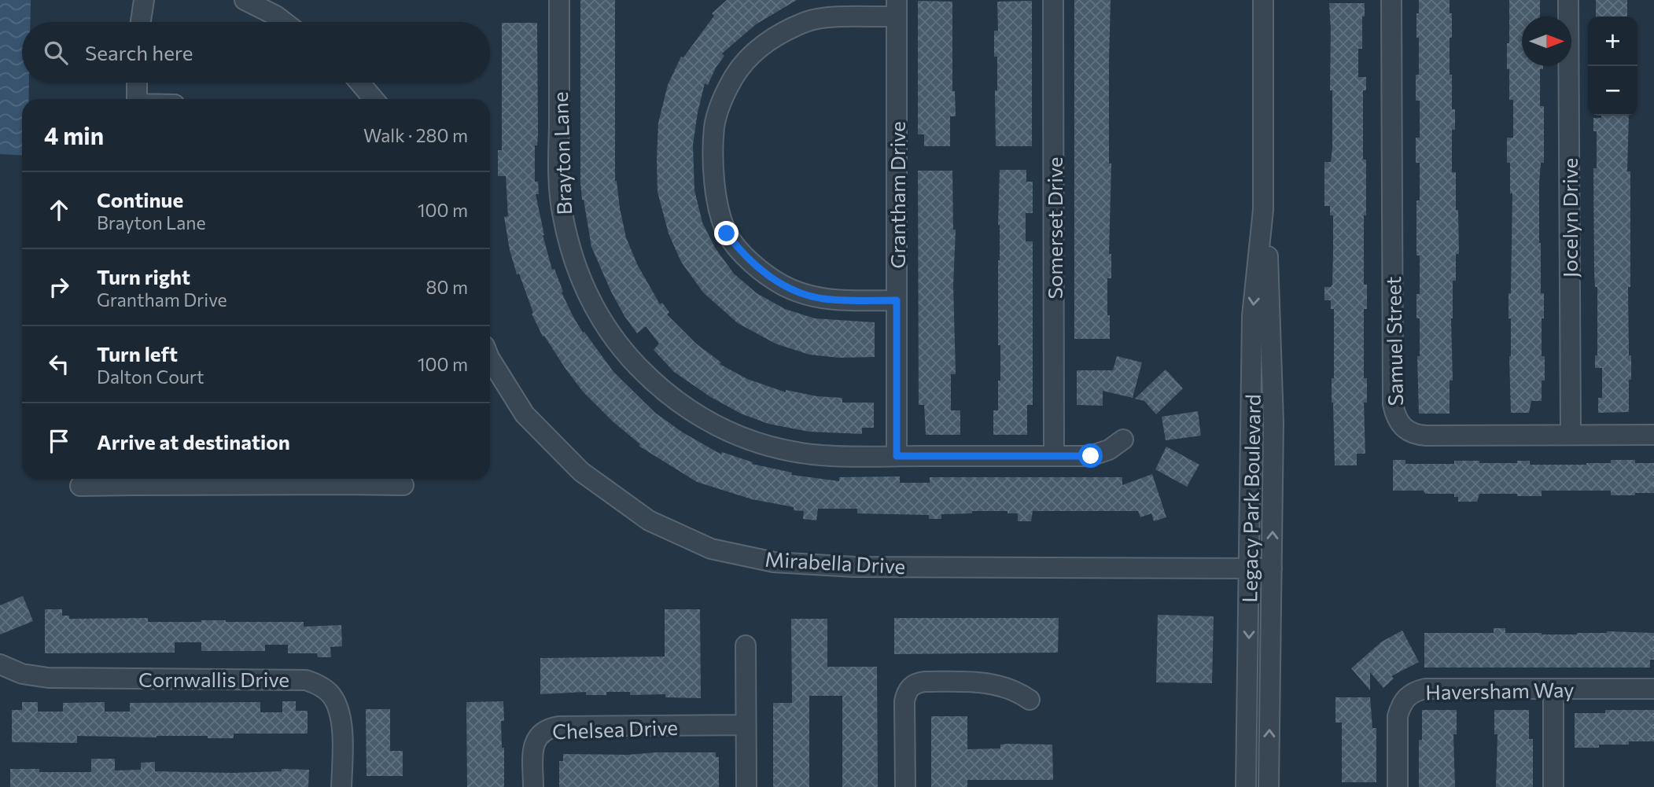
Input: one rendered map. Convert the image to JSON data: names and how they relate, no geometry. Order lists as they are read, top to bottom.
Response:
{
  "streets": {
    "street": [
      "Brayton Lane",
      "Grantham Drive",
      "Jocelyn Drive",
      "Somerset Drive",
      "Samuel Street",
      "Legacy Park Boulevard",
      "Mirabella Drive",
      "Cornwallis Drive",
      "Haversham Way",
      "Chelsea Drive"
    ]
  },
  "crossings": [
    ["Brayton Lane", "Grantham Drive"],
    ["Brayton Lane", "Somerset Drive"],
    ["Jocelyn Drive", "Samuel Street"],
    ["Legacy Park Boulevard", "Mirabella Drive"]
  ],
  "north": "right",
  "page": {
    "map_buttons": ["+", "−"],
    "search": "Search here",
    "heading": ["4 min", "Walk · 280 m"],
    "list": [
      ["Continue", "Brayton Lane", "100 m"],
      ["Turn right", "Grantham Drive", "80 m"],
      ["Turn left", "Dalton Court", "100 m"],
      "Arrive at destination"
    ]
  }
}
